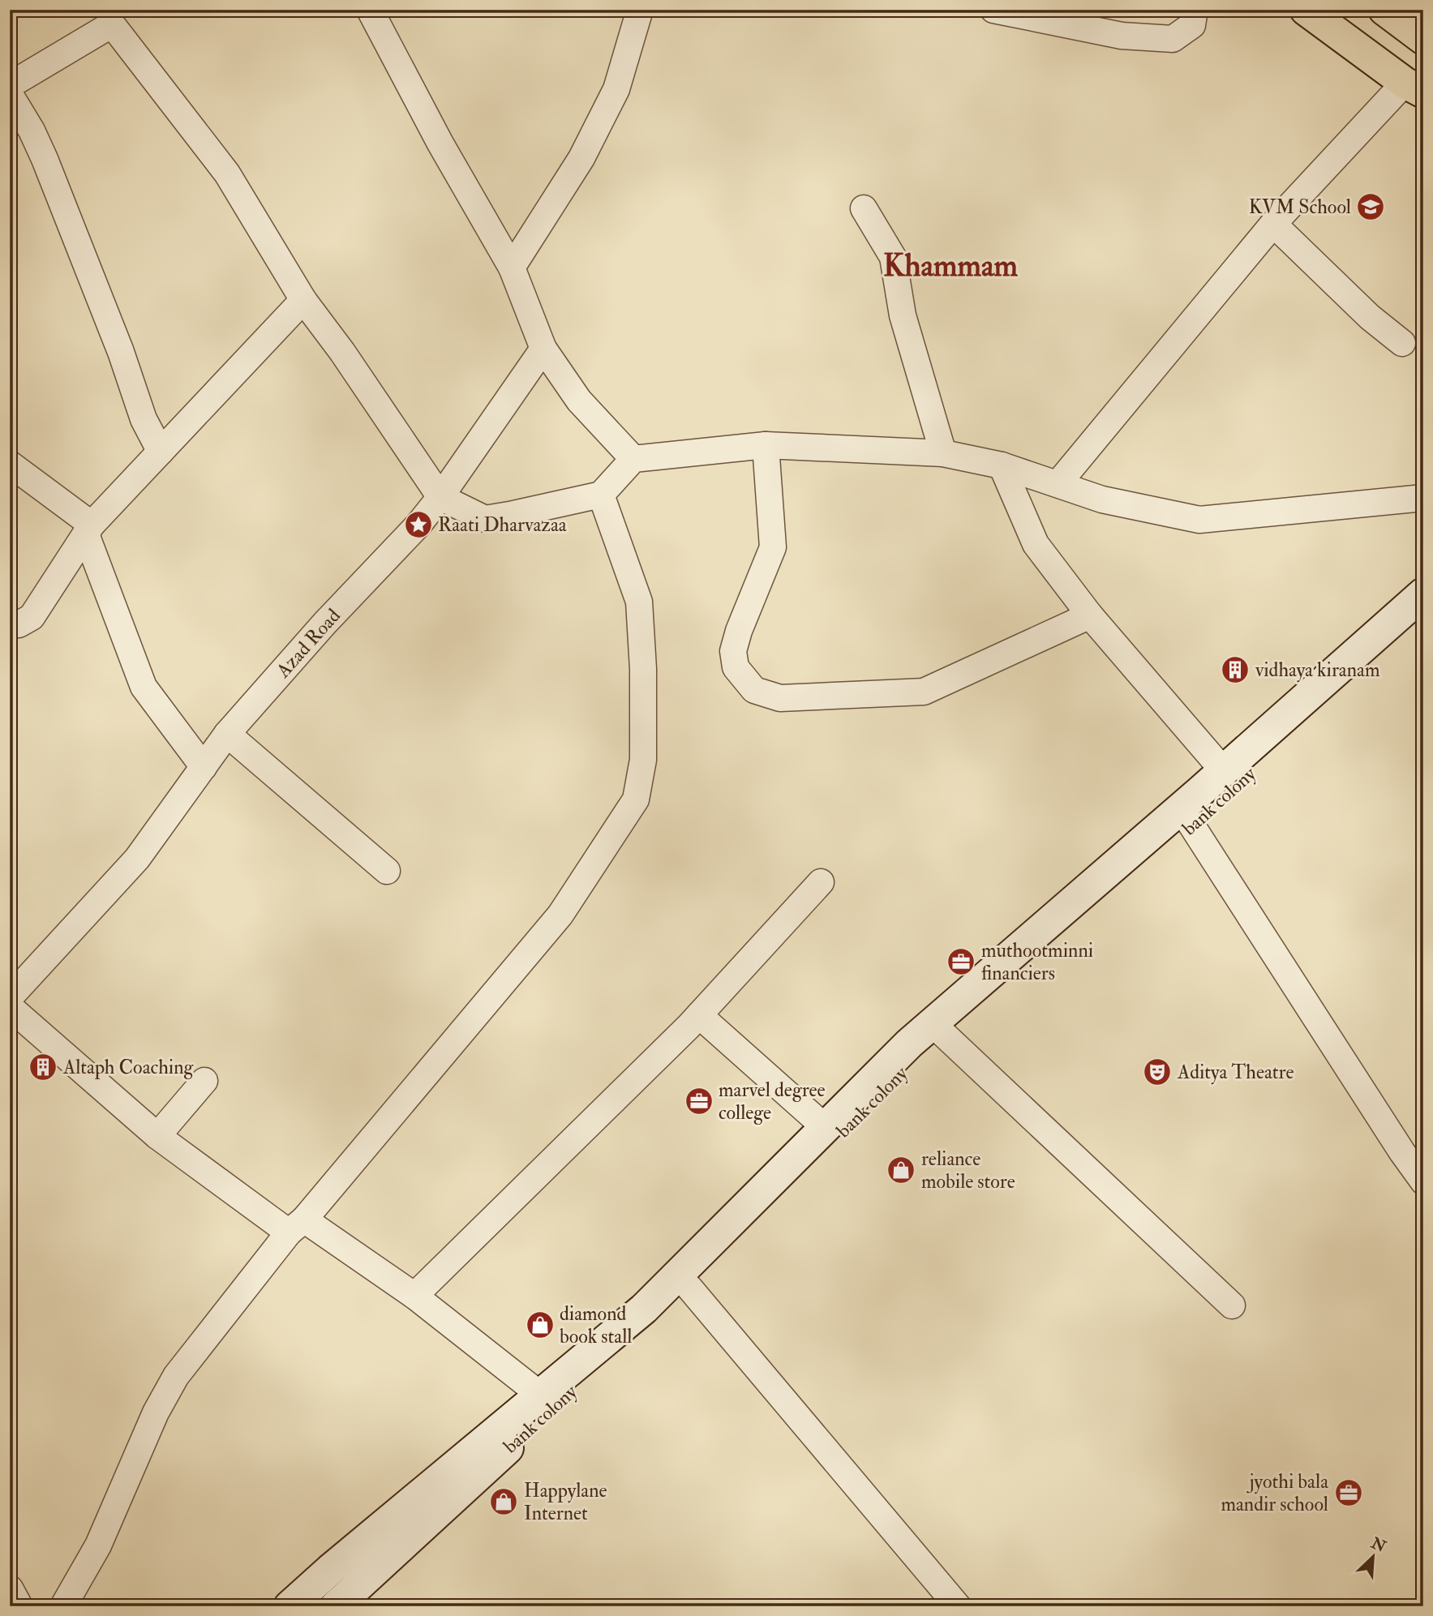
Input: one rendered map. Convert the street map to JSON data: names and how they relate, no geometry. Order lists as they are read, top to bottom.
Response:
{
  "streets": {
    "main road": ["bank colony"],
    "street": ["Azad Road"]
  },
  "districts": ["Khammam"],
  "places": {
    "school or university": ["KVM School"],
    "place": ["Raati Dharvazaa"],
    "building": ["vidhaya kiranam", "Altaph Coaching"],
    "office": ["muthootminni financiers", "marvel degree college", "jyothi bala mandir school"],
    "theatre": ["Aditya Theatre"],
    "shop": ["reliance mobile store", "diamond book stall", "Happylane Internet"]
  },
  "north": "top right"
}
